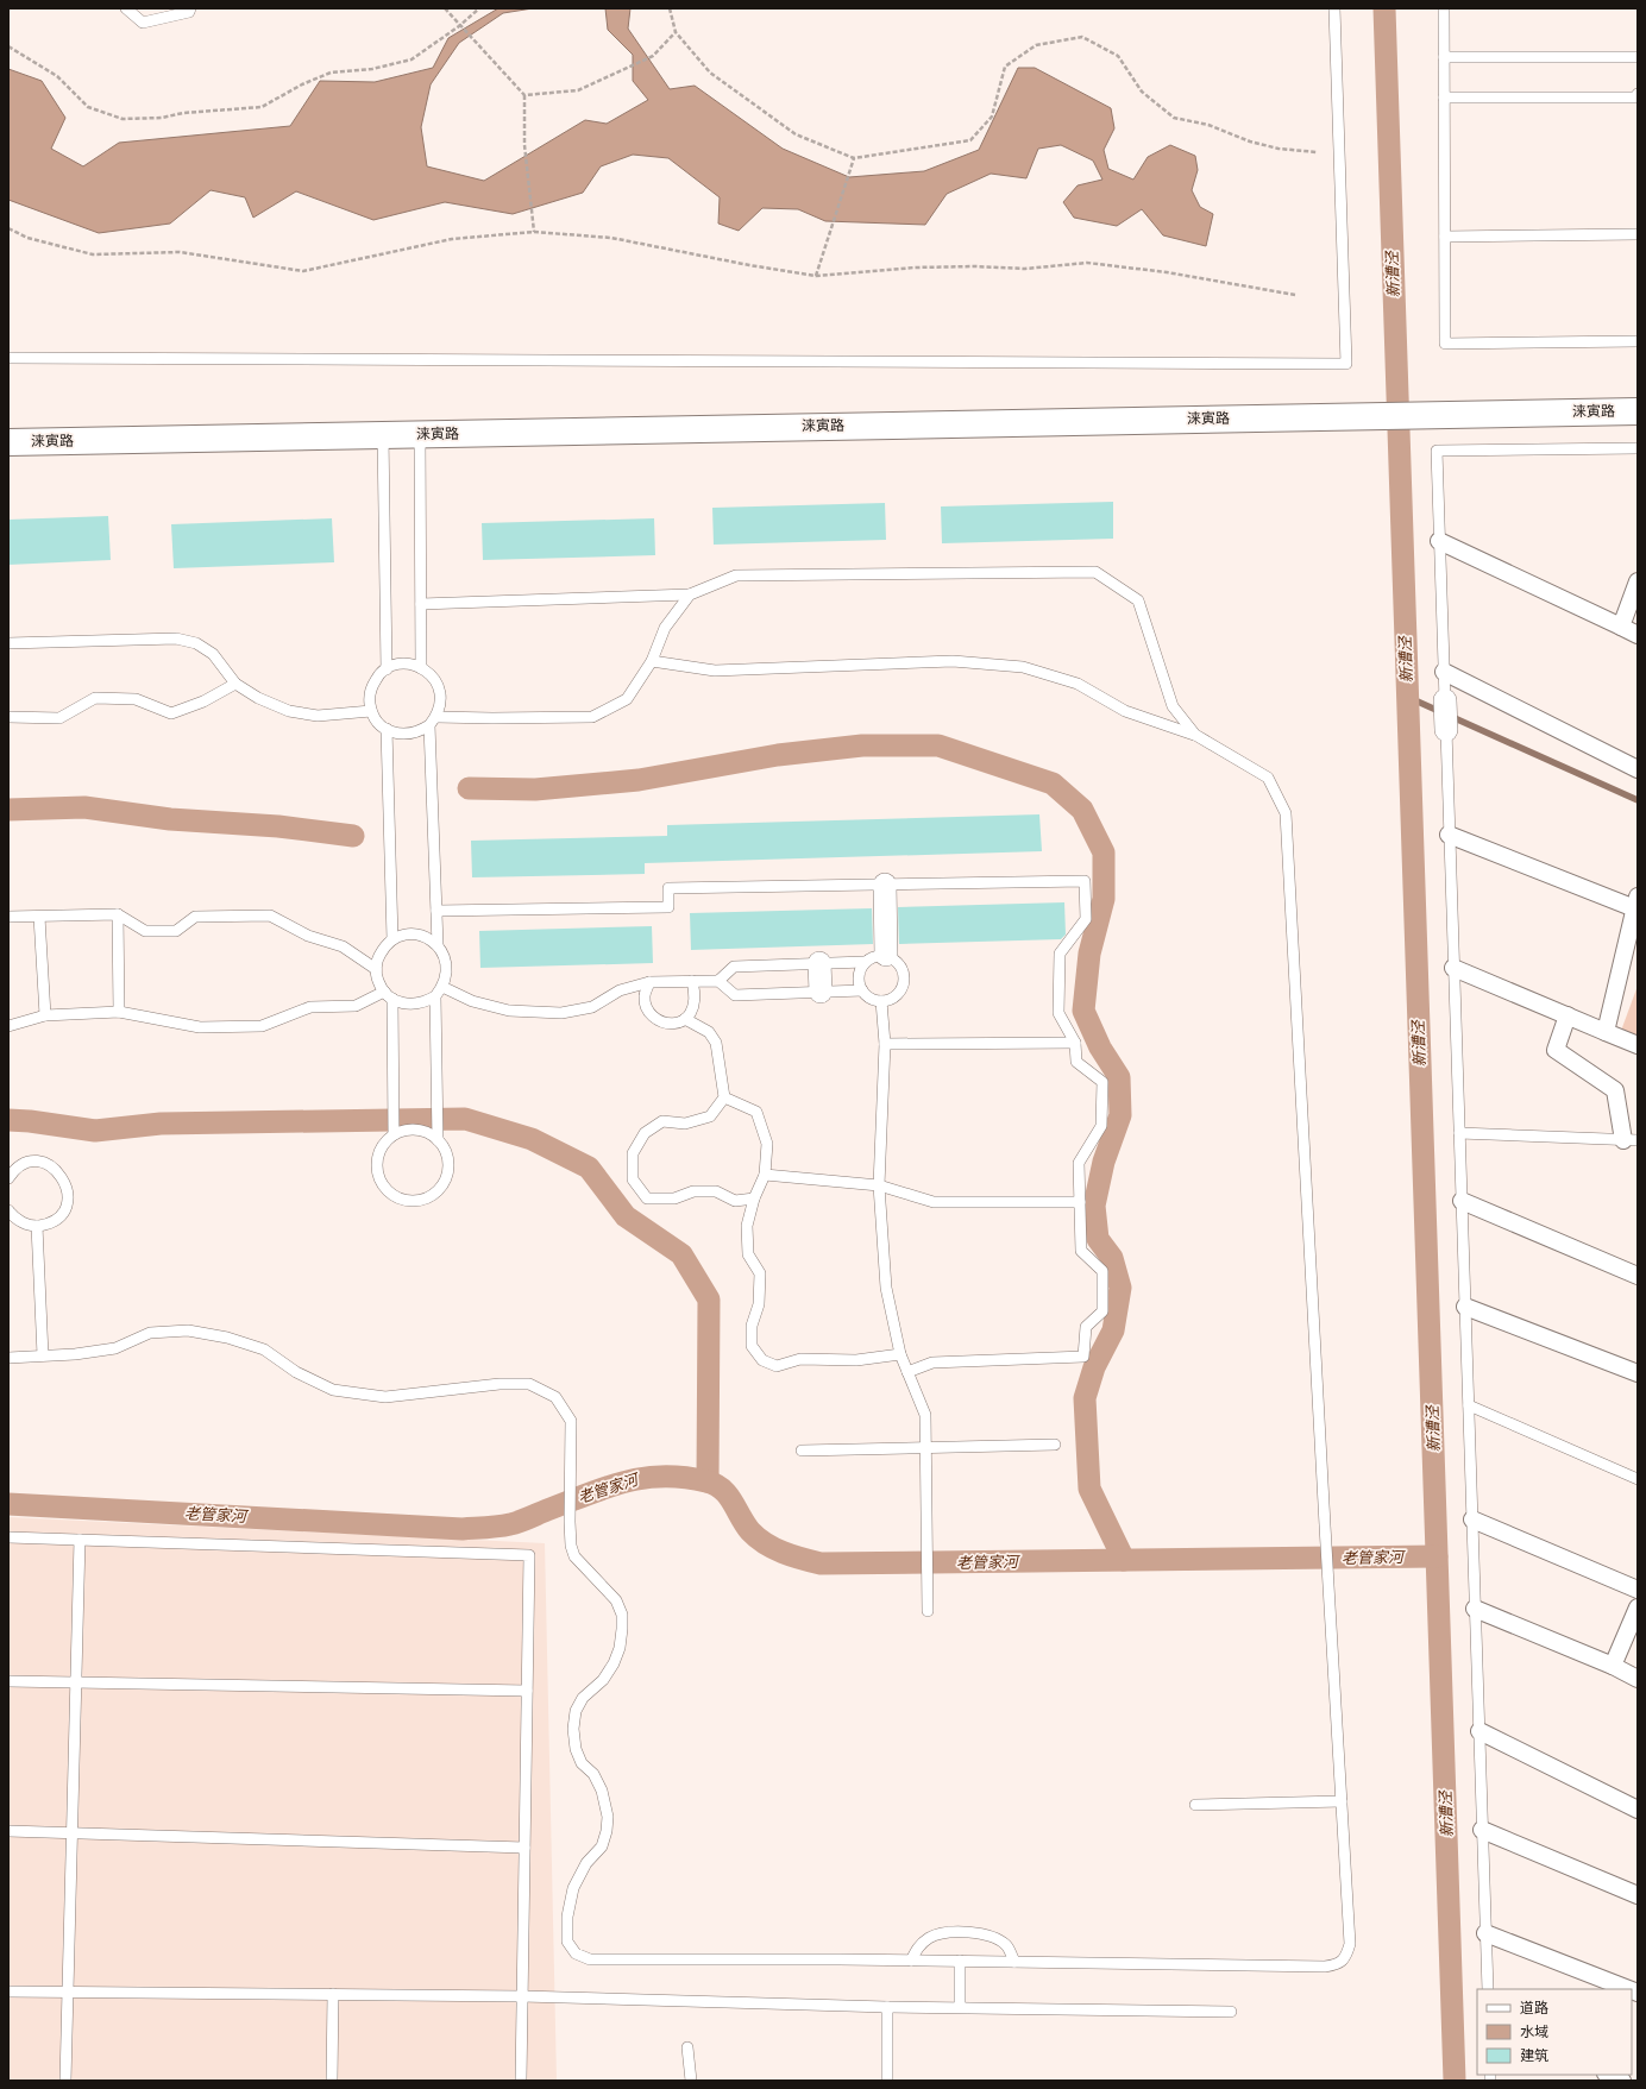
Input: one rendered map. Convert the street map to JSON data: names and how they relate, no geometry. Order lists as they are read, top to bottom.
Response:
{
  "streets": {
    "street": ["涞寅路"]
  },
  "water": ["新漕泾", "老管家河"],
  "legend": ["道路", "水域", "建筑"]
}
